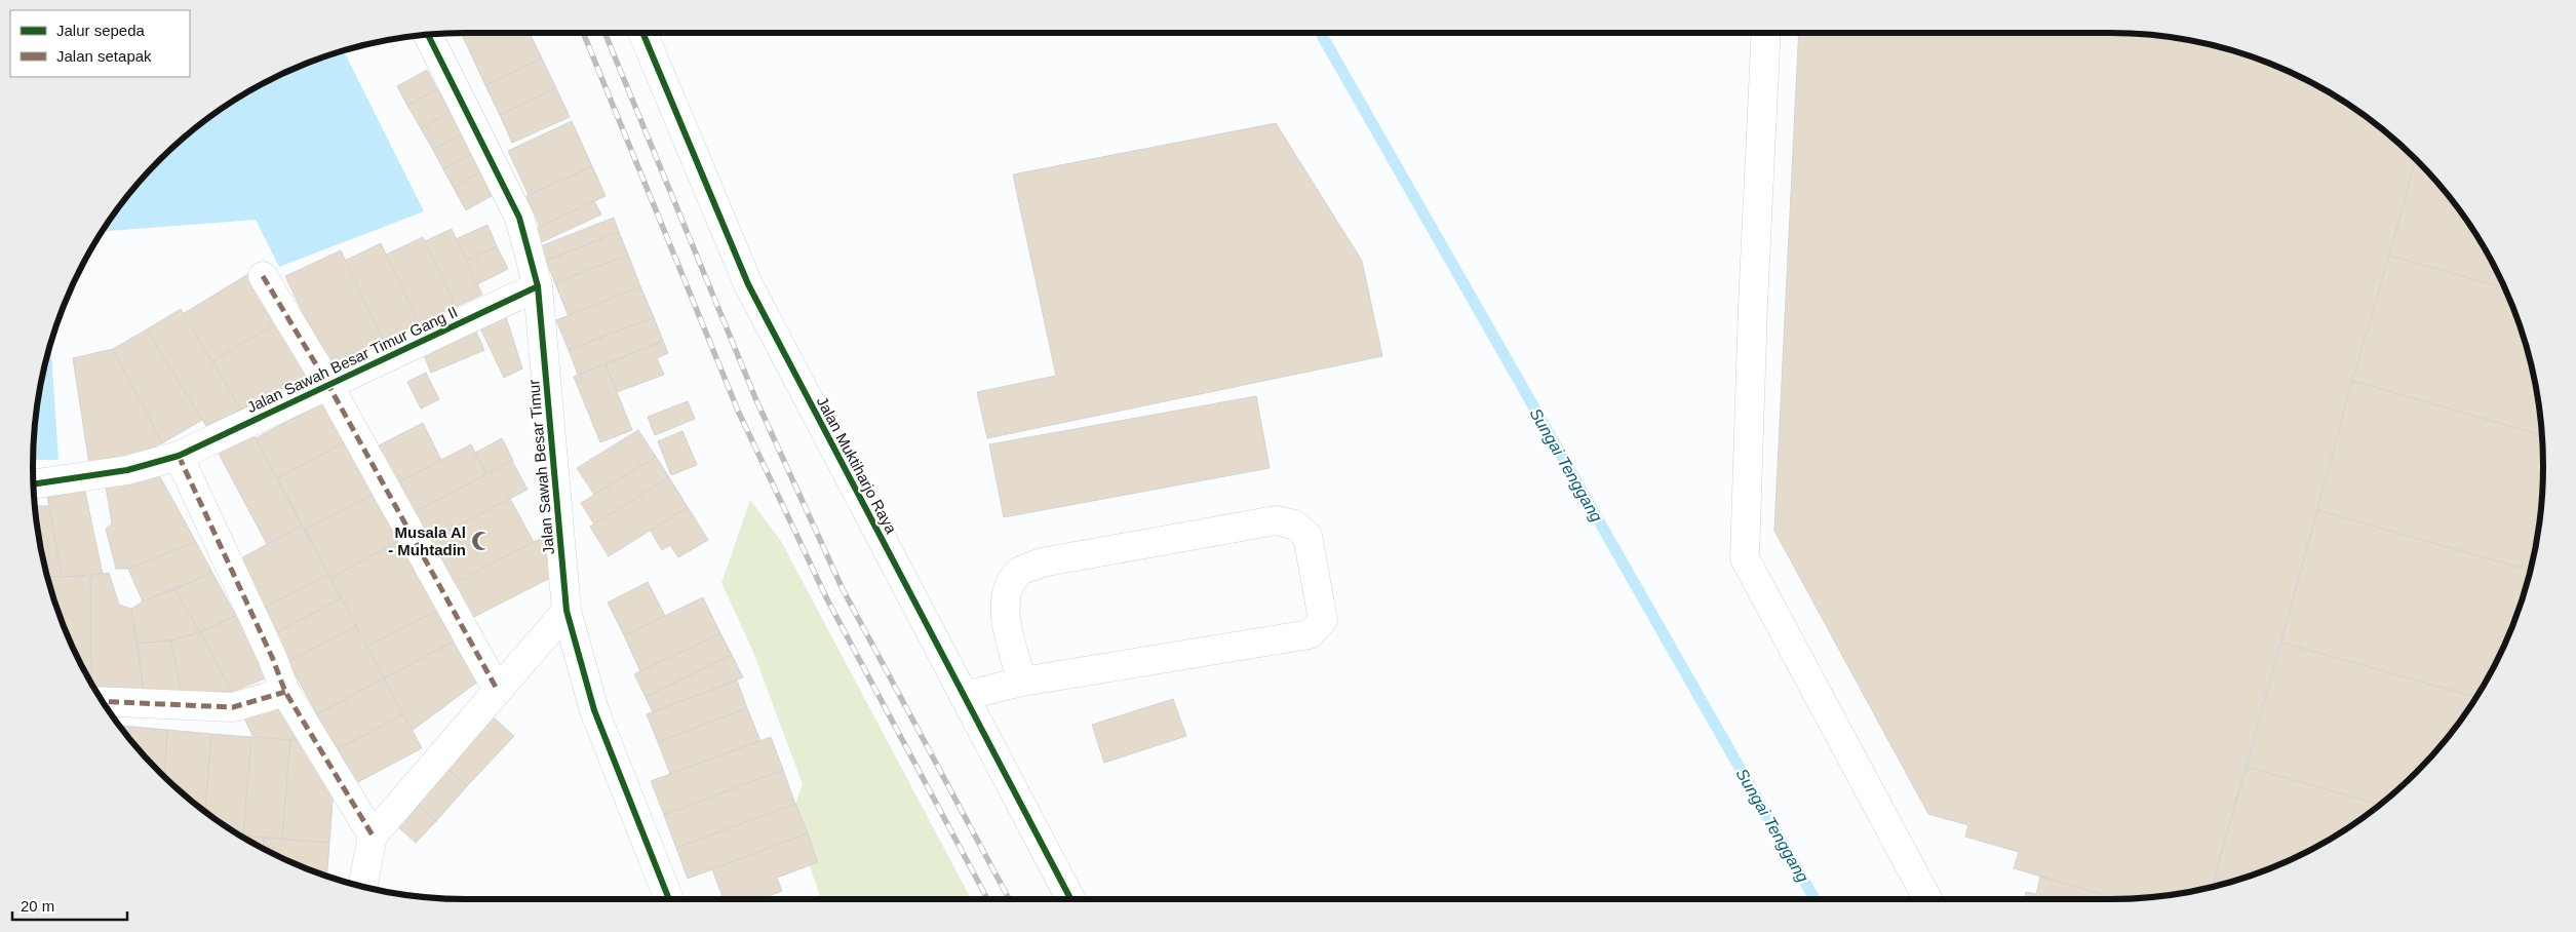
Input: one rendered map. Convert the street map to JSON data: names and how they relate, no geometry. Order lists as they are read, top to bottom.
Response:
{
  "streets": {
    "street": ["Jalan Sawah Besar Timur Gang II", "Jalan Muktiharjo Raya", "Jalan Sawah Besar Timur"]
  },
  "crossings": [
    ["Jalan Sawah Besar Timur Gang II", "Jalan Sawah Besar Timur"]
  ],
  "water": ["Sungai Tenggang"],
  "places": {
    "mosque": ["Musala Al - Muhtadin"]
  },
  "legend": ["Jalur sepeda", "Jalan setapak"],
  "scale_bar": "20 m"
}
